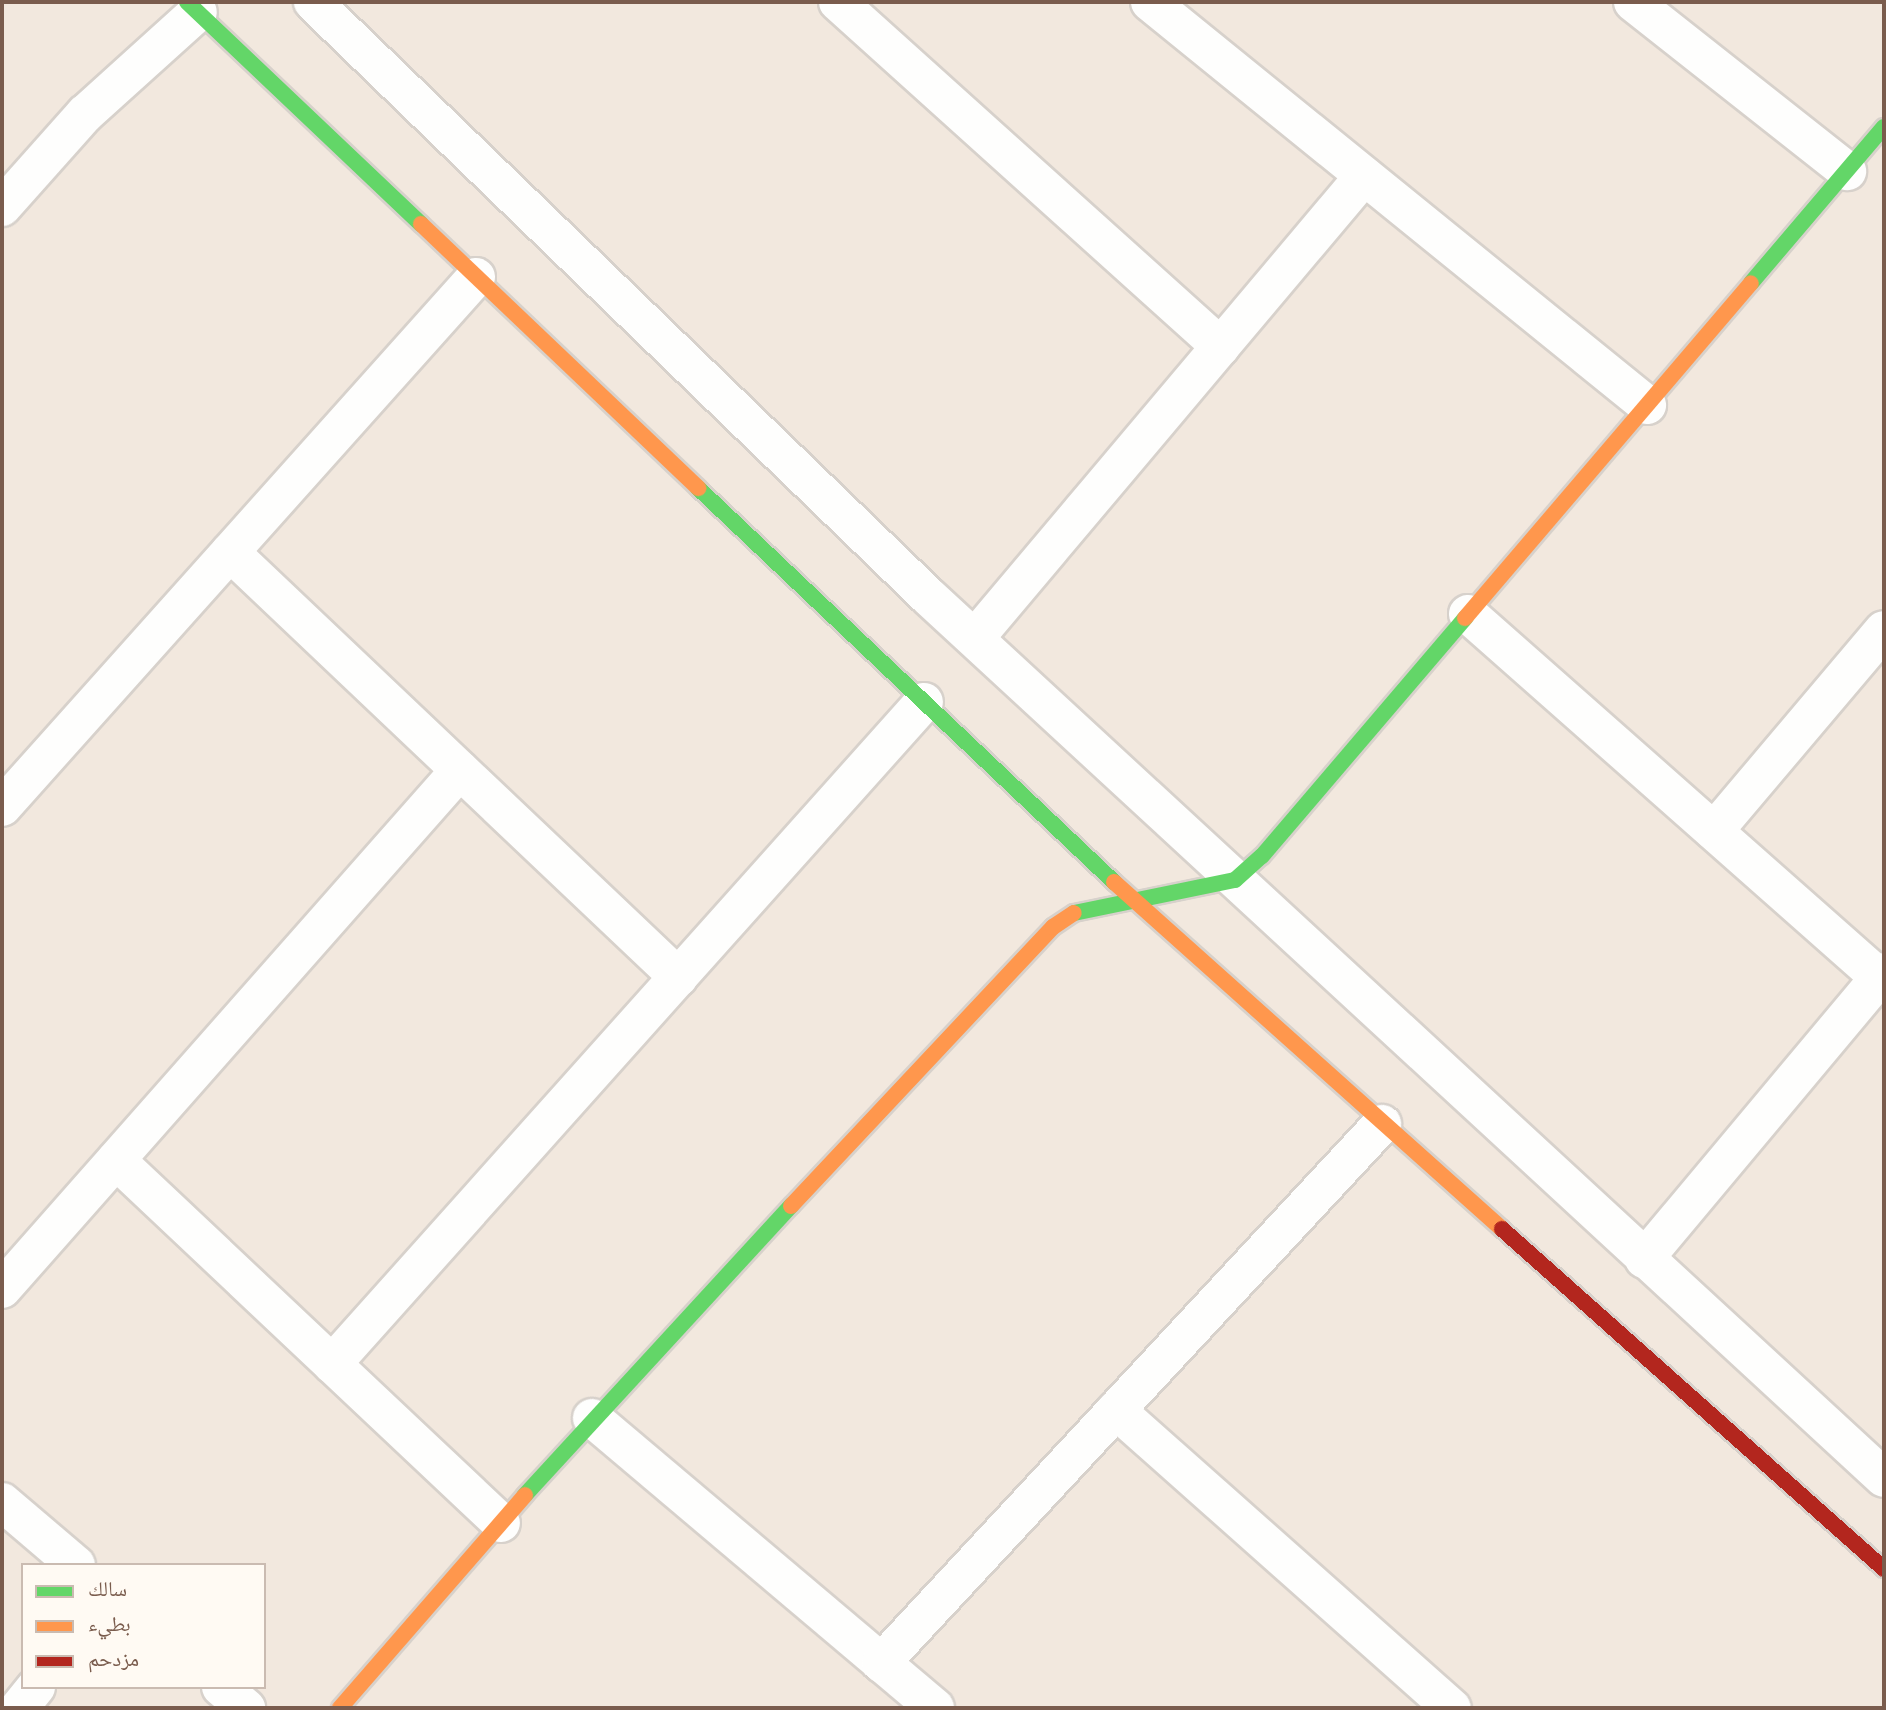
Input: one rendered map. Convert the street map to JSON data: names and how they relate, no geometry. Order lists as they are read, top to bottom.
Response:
{
  "legend": ["سالك", "بطيء", "مزدحم"]
}
